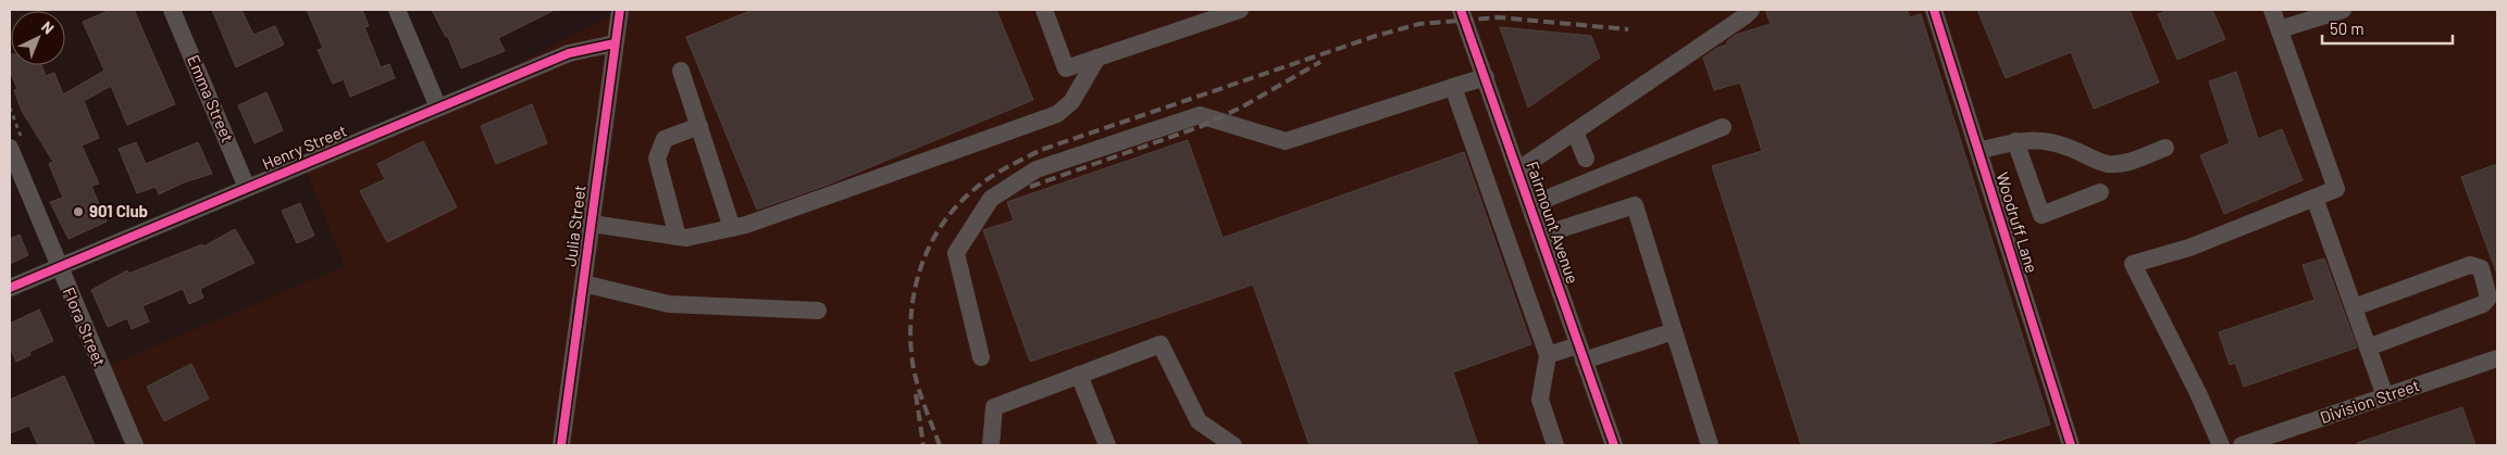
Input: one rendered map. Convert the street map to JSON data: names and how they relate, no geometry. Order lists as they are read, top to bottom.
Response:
{
  "streets": {
    "street": [
      "Emma Street",
      "Henry Street",
      "Fairmount Avenue",
      "Woodruff Lane",
      "Julia Street",
      "Flora Street",
      "Division Street"
    ]
  },
  "crossings": [
    ["Emma Street", "Henry Street"],
    ["Henry Street", "Julia Street"],
    ["Henry Street", "Flora Street"]
  ],
  "places": ["901 Club"],
  "scale_bar": "50 m",
  "north": "top right"
}
